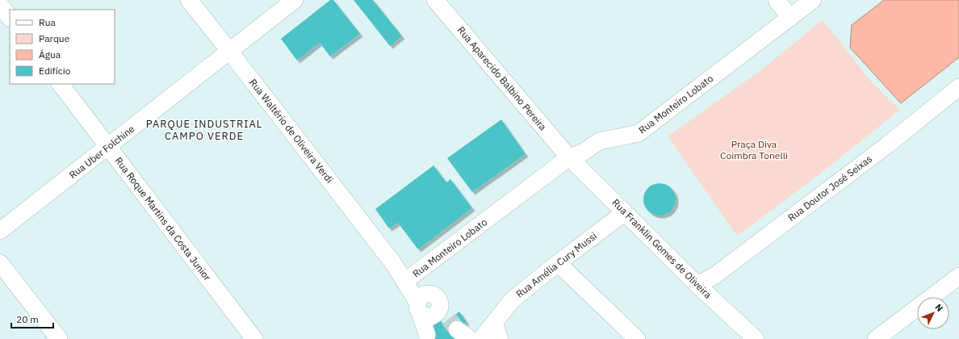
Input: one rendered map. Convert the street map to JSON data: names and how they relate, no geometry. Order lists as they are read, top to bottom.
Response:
{
  "streets": {
    "street": [
      "Rua Aparecido Balbino Pereira",
      "Rua Monteiro Lobato",
      "Rua Waltério de Oliveira Verdi",
      "Rua Uber Folchine",
      "Rua Doutor José Seixas",
      "Rua Roque Martins da Costa Junior",
      "Rua Franklin Gomes de Oliveira",
      "Rua Amélia Cury Mussi"
    ]
  },
  "crossings": [
    ["Rua Aparecido Balbino Pereira", "Rua Monteiro Lobato"],
    ["Rua Aparecido Balbino Pereira", "Rua Franklin Gomes de Oliveira"],
    ["Rua Monteiro Lobato", "Rua Waltério de Oliveira Verdi"],
    ["Rua Monteiro Lobato", "Rua Franklin Gomes de Oliveira"],
    ["Rua Waltério de Oliveira Verdi", "Rua Uber Folchine"],
    ["Rua Waltério de Oliveira Verdi", "Rua Amélia Cury Mussi"],
    ["Rua Uber Folchine", "Rua Roque Martins da Costa Junior"],
    ["Rua Doutor José Seixas", "Rua Franklin Gomes de Oliveira"],
    ["Rua Franklin Gomes de Oliveira", "Rua Amélia Cury Mussi"]
  ],
  "districts": ["PARQUE INDUSTRIAL CAMPO VERDE"],
  "parks": ["Praça Diva Coimbra Tonelli"],
  "legend": [
    "Rua",
    "Parque",
    "Água",
    "Edifício"
  ],
  "scale_bar": "20 m",
  "north": "top right"
}
